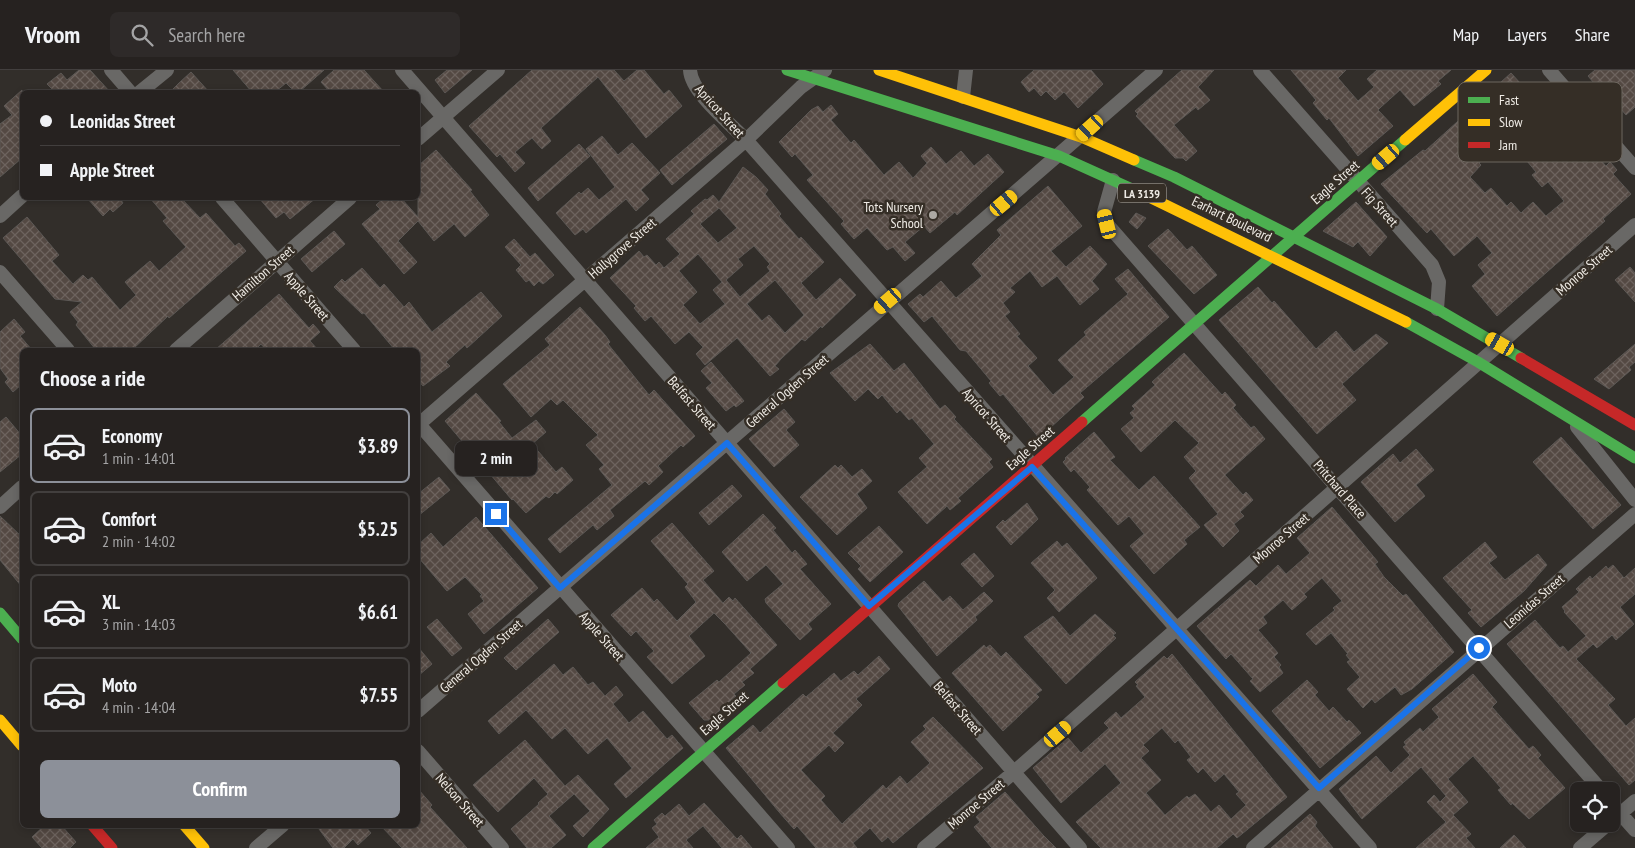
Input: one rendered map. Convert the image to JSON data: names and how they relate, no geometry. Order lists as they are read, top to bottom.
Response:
{
  "streets": {
    "main road": ["Eagle Street", "LA 3139", "Earhart Boulevard"],
    "street": [
      "Apricot Street",
      "Fig Street",
      "Hollygrove Street",
      "Monroe Street",
      "Hamilton Street",
      "Apple Street",
      "General Ogden Street",
      "Belfast Street",
      "Pritchard Place",
      "Leonidas Street",
      "Nelson Street"
    ]
  },
  "crossings": [
    ["Apricot Street", "Eagle Street"],
    ["Apricot Street", "Hollygrove Street"],
    ["Apricot Street", "Monroe Street"],
    ["Apricot Street", "General Ogden Street"],
    ["Apricot Street", "Leonidas Street"],
    ["Eagle Street", "Fig Street"],
    ["Eagle Street", "Earhart Boulevard"],
    ["Eagle Street", "Apple Street"],
    ["Eagle Street", "Belfast Street"],
    ["Eagle Street", "Pritchard Place"],
    ["Fig Street", "Earhart Boulevard"],
    ["Earhart Boulevard", "Hollygrove Street"],
    ["Earhart Boulevard", "Monroe Street"],
    ["Earhart Boulevard", "General Ogden Street"],
    ["Earhart Boulevard", "Pritchard Place"],
    ["Hollygrove Street", "Belfast Street"],
    ["Monroe Street", "Belfast Street"],
    ["Monroe Street", "Pritchard Place"],
    ["Hamilton Street", "Apple Street"],
    ["Apple Street", "General Ogden Street"],
    ["General Ogden Street", "Belfast Street"],
    ["Pritchard Place", "Leonidas Street"]
  ],
  "places": ["Tots Nursery School"],
  "legend": ["Fast", "Slow", "Jam"],
  "page": {
    "header": "Vroom",
    "search": "Search here",
    "nav": ["Map", "Layers", "Share"],
    "banner": ["Leonidas Street", "Apple Street"],
    "heading": "Choose a ride",
    "list": [
      {
        "name": "Economy",
        "note": "1 min · 14:01",
        "value": "$3.89"
      },
      {
        "name": "Comfort",
        "note": "2 min · 14:02",
        "value": "$5.25"
      },
      {
        "name": "XL",
        "note": "3 min · 14:03",
        "value": "$6.61"
      },
      {
        "name": "Moto",
        "note": "4 min · 14:04",
        "value": "$7.55"
      }
    ],
    "bubble": "2 min",
    "buttons": "Confirm"
  }
}
